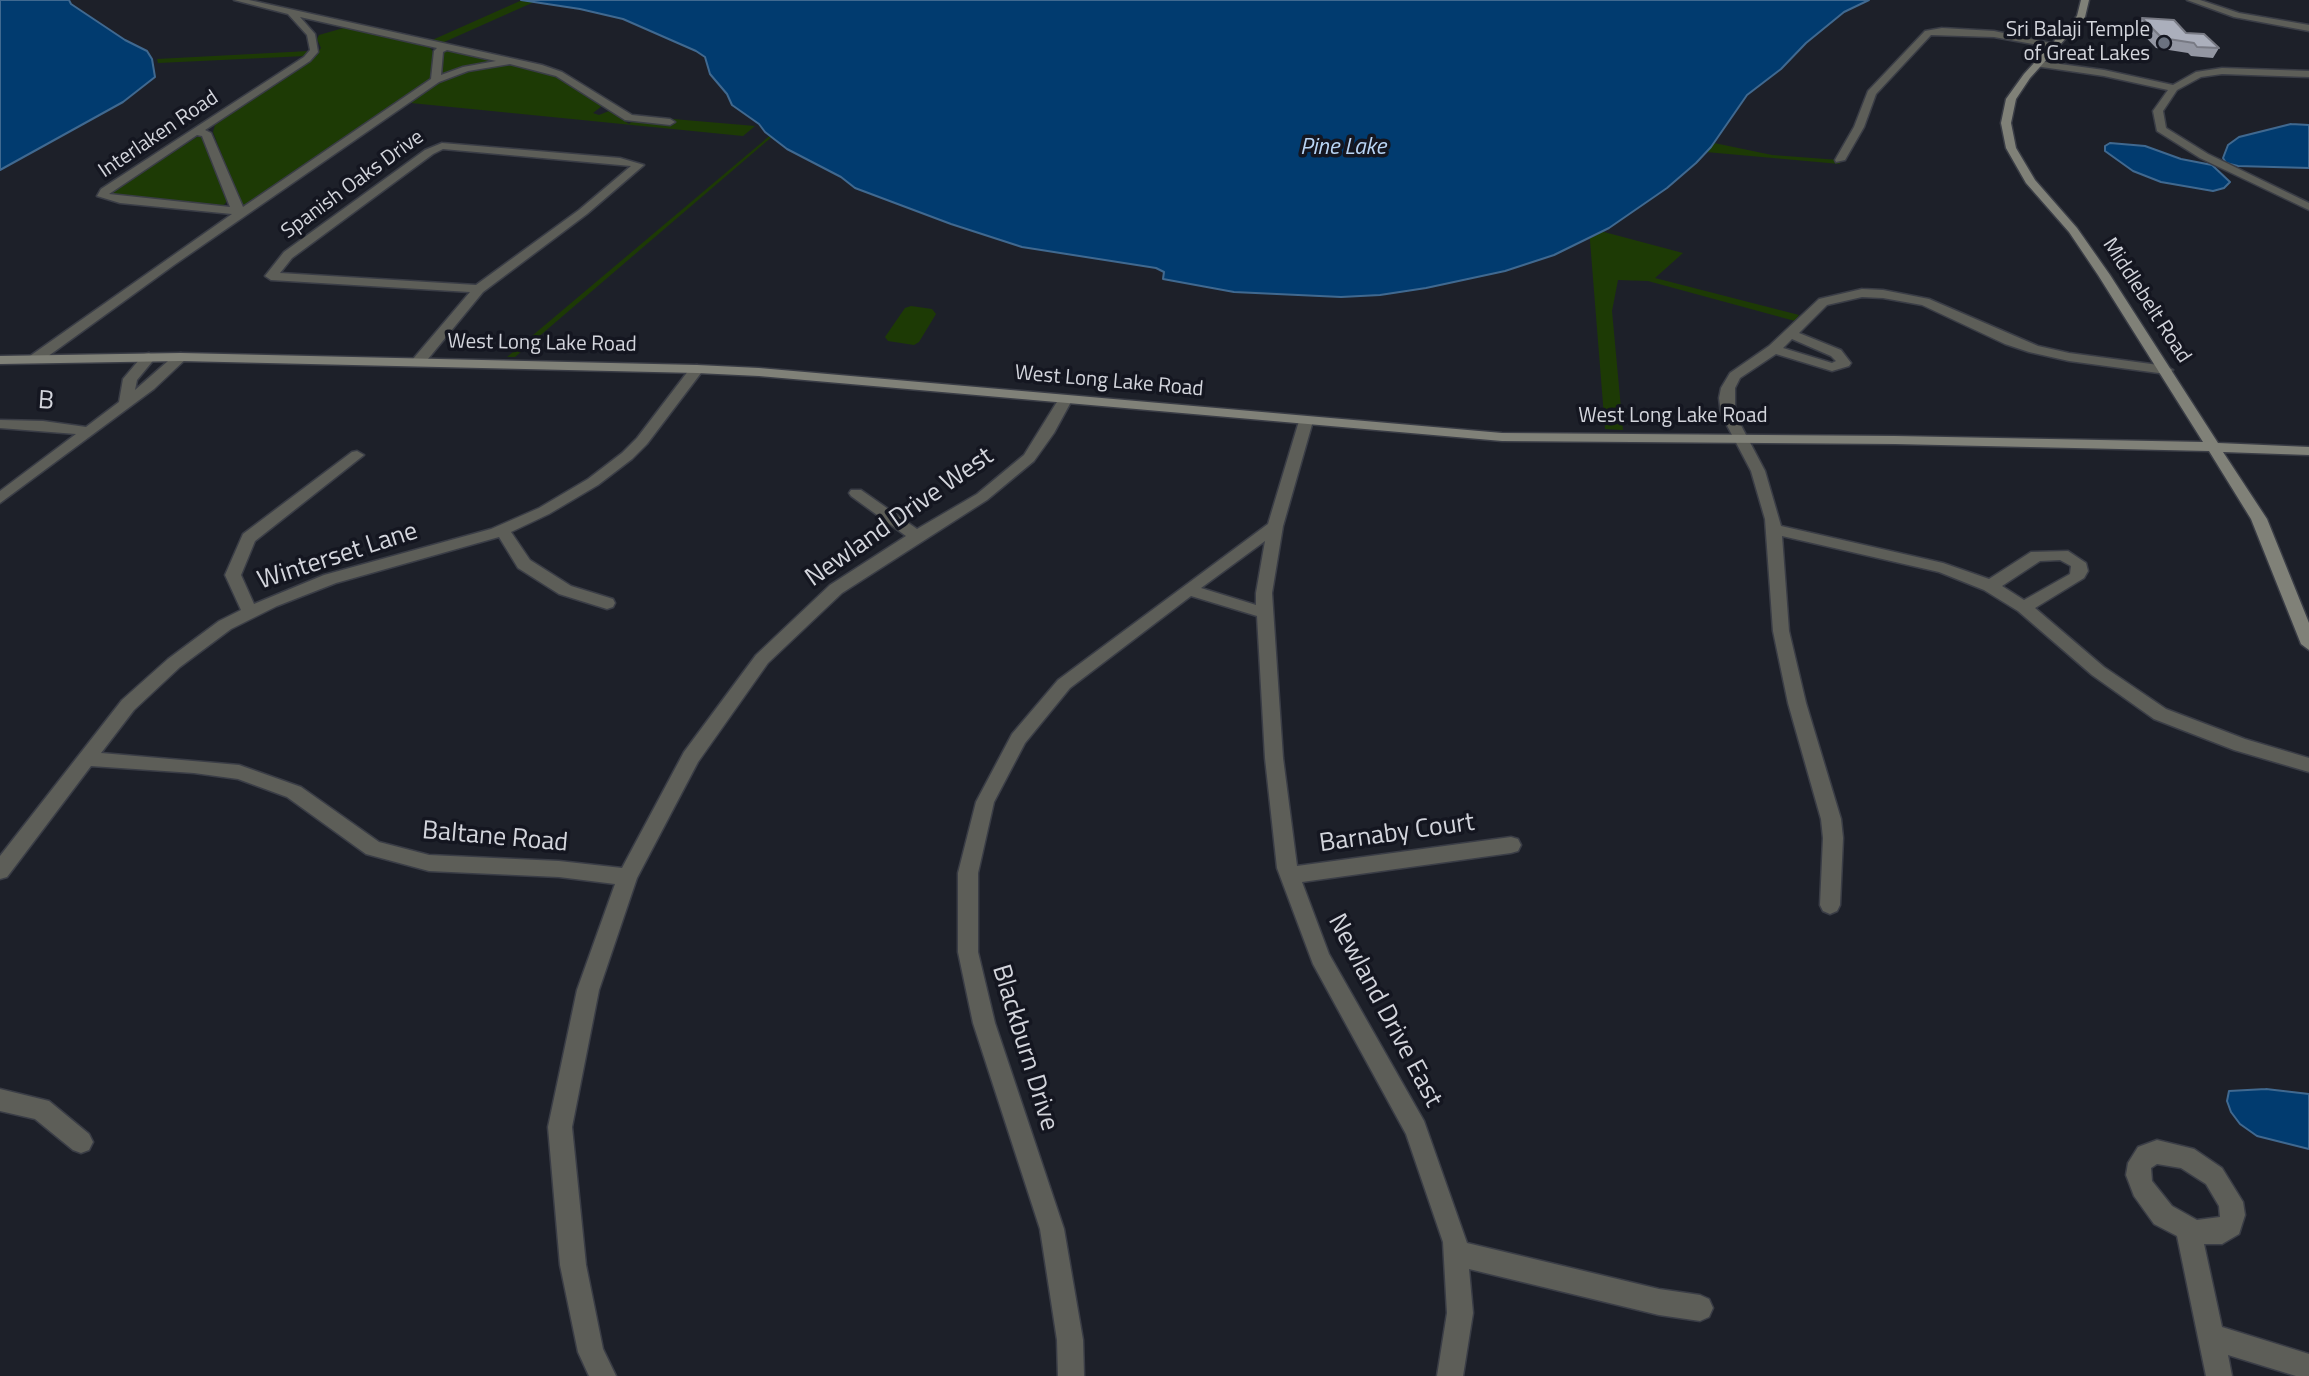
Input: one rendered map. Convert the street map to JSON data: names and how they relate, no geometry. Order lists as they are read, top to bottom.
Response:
{
  "streets": {
    "main road": ["Middlebelt Road", "West Long Lake Road"],
    "street": [
      "Interlaken Road",
      "Spanish Oaks Drive",
      "B",
      "Newland Drive West",
      "Winterset Lane",
      "Barnaby Court",
      "Baltane Road",
      "Newland Drive East",
      "Blackburn Drive"
    ]
  },
  "crossings": [
    ["Spanish Oaks Drive", "West Long Lake Road"],
    ["Middlebelt Road", "West Long Lake Road"],
    ["West Long Lake Road", "Newland Drive West"],
    ["West Long Lake Road", "Winterset Lane"],
    ["West Long Lake Road", "Newland Drive East"],
    ["Newland Drive West", "Baltane Road"],
    ["Winterset Lane", "Baltane Road"],
    ["Barnaby Court", "Newland Drive East"],
    ["Newland Drive East", "Blackburn Drive"]
  ],
  "water": ["Pine Lake"],
  "places": ["Sri Balaji Temple of Great Lakes"]
}
